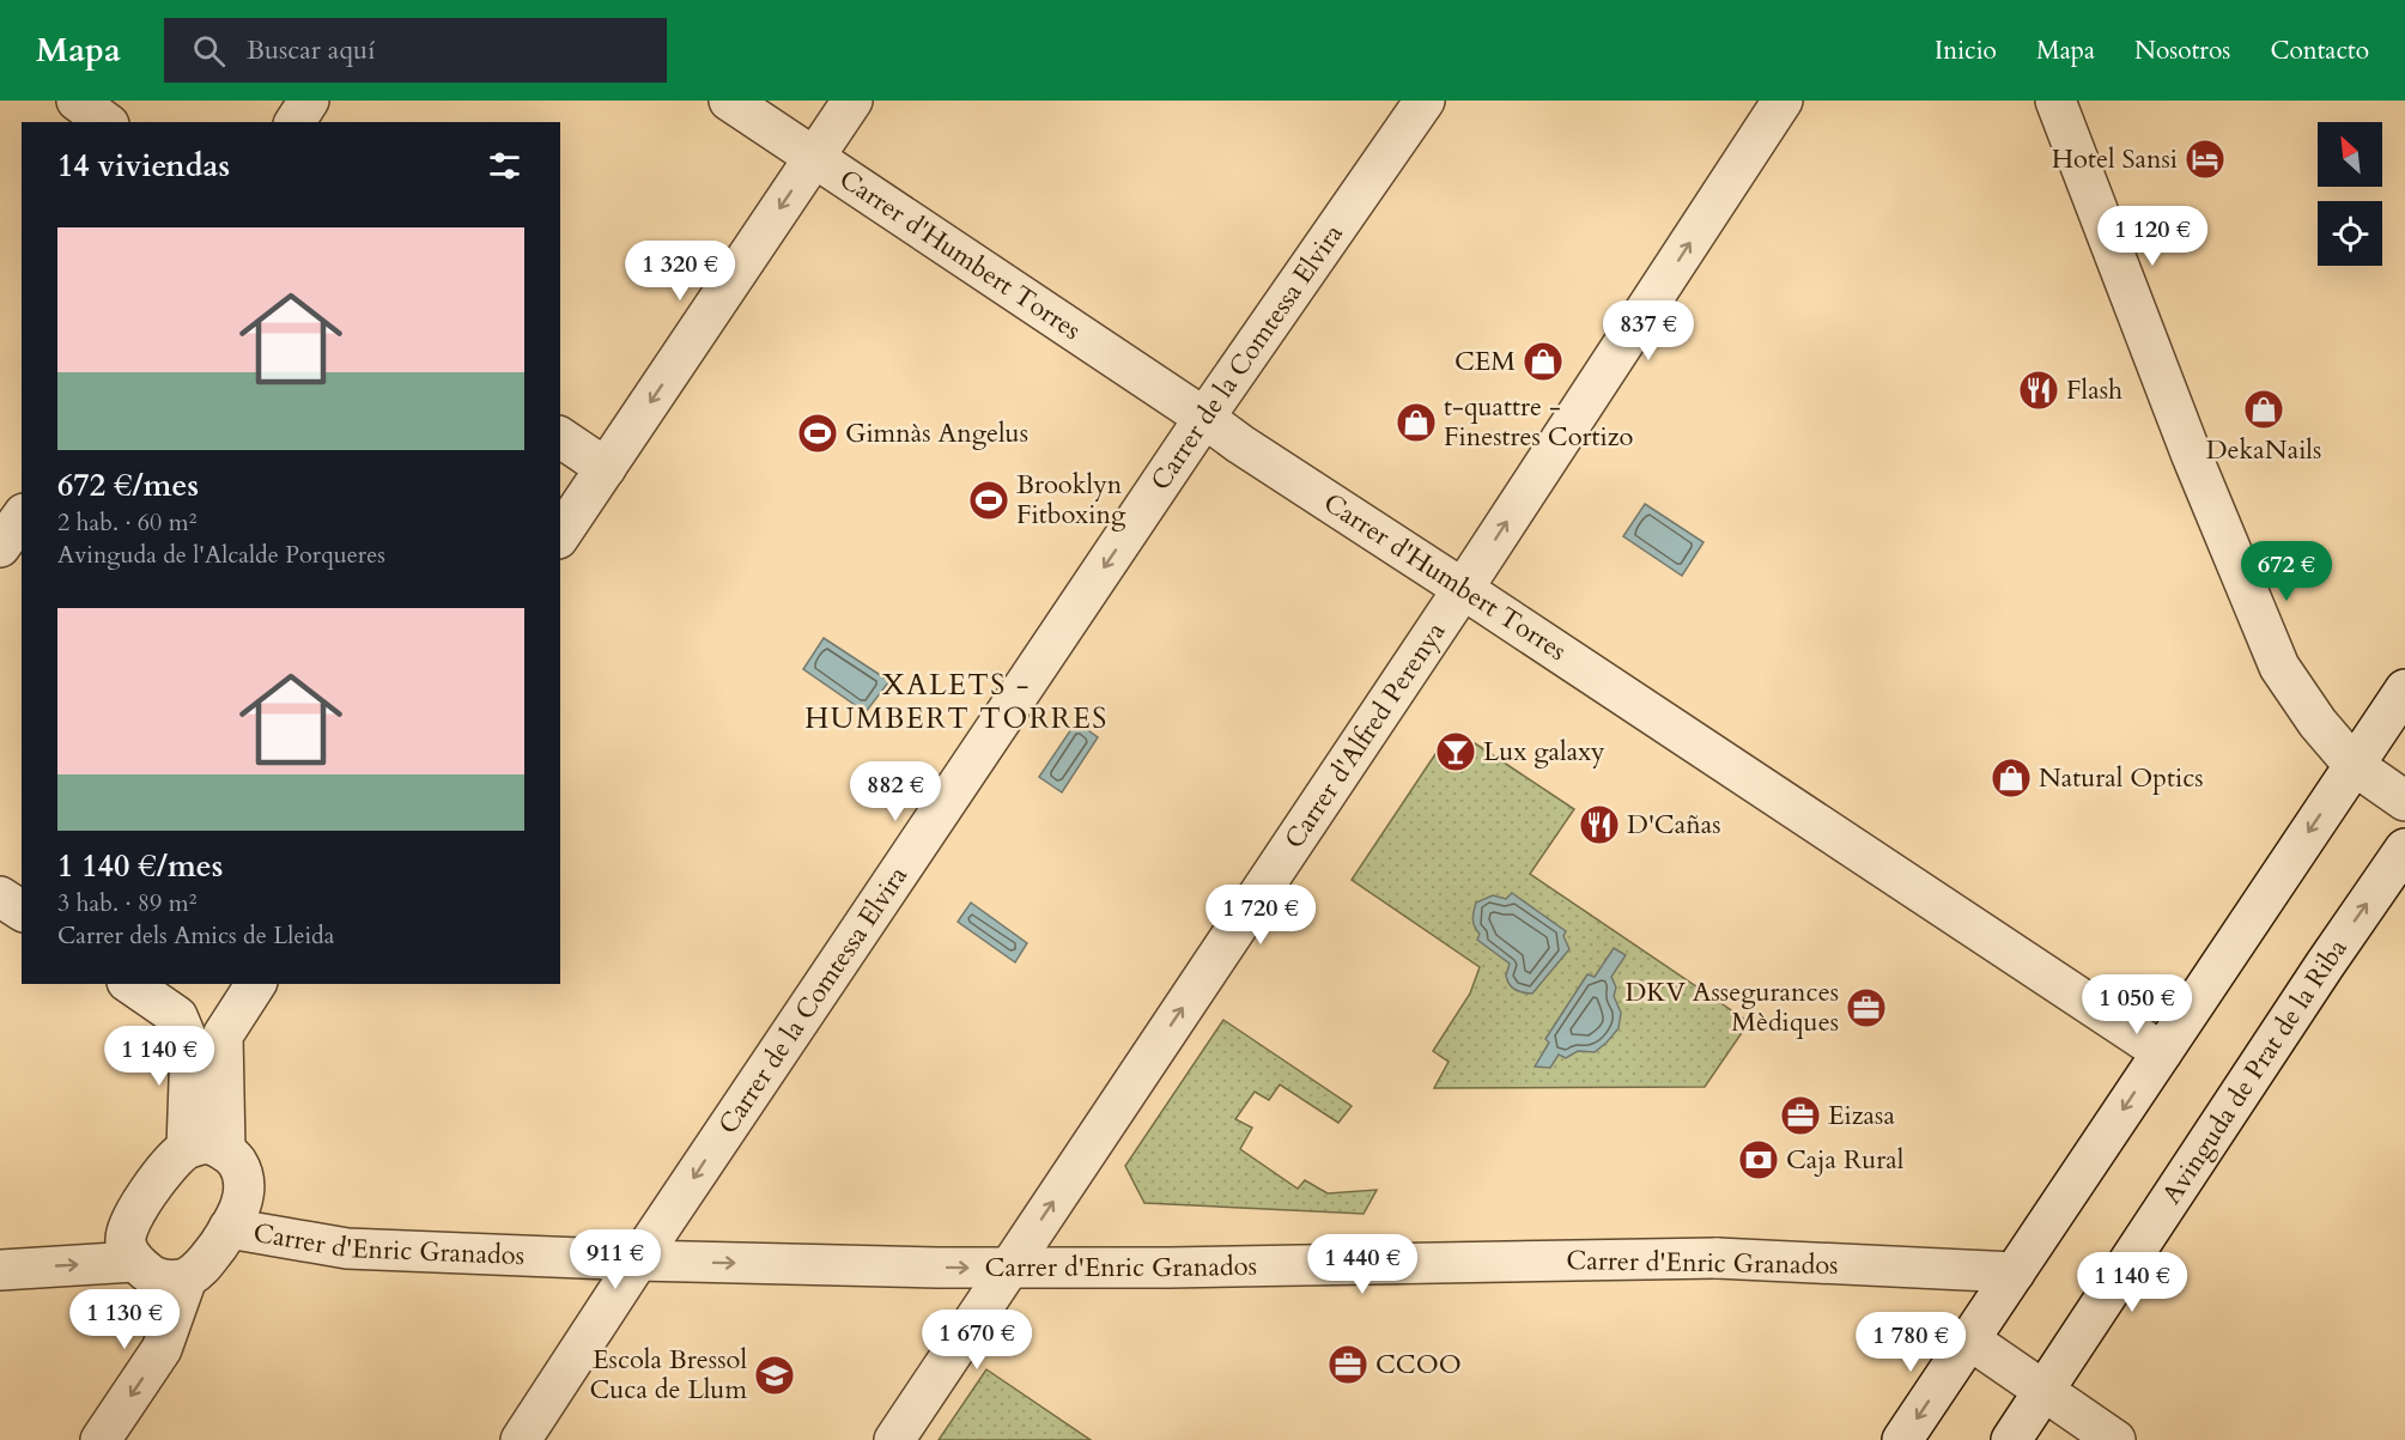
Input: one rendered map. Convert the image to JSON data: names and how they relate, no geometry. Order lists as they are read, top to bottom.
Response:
{
  "streets": {
    "street": [
      "Carrer d'Humbert Torres",
      "Carrer de la Comtessa Elvira",
      "Carrer d'Alfred Perenya",
      "Avinguda de Prat de la Riba",
      "Carrer d'Enric Granados"
    ]
  },
  "crossings": [
    ["Carrer d'Humbert Torres", "Carrer de la Comtessa Elvira"],
    ["Carrer d'Humbert Torres", "Carrer d'Alfred Perenya"],
    ["Carrer de la Comtessa Elvira", "Carrer d'Enric Granados"],
    ["Carrer d'Alfred Perenya", "Carrer d'Enric Granados"]
  ],
  "one_way": ["Carrer de la Comtessa Elvira", "Carrer d'Alfred Perenya"],
  "districts": ["XALETS - HUMBERT TORRES"],
  "places": {
    "hotel": ["Hotel Sansi"],
    "shop": [
      "CEM",
      "DekaNails",
      "t-quattre - Finestres Cortizo",
      "Natural Optics"
    ],
    "restaurant": ["Flash", "D'Cañas"],
    "sports": ["Gimnàs Angelus", "Brooklyn Fitboxing"],
    "bar": ["Lux galaxy"],
    "office": ["DKV Assegurances Mèdiques", "Eizasa", "CCOO"],
    "bank": ["Caja Rural"],
    "school or university": ["Escola Bressol Cuca de Llum"]
  },
  "north": "top left",
  "page": {
    "header": "Mapa",
    "search": "Buscar aquí",
    "nav": [
      "Inicio",
      "Mapa",
      "Nosotros",
      "Contacto"
    ],
    "heading": "14 viviendas",
    "price": [
      "1 120 €",
      "1 320 €",
      "837 €",
      "672 €",
      "882 €",
      "1 720 €",
      "1 050 €",
      "1 140 €",
      "911 €",
      "1 440 €",
      "1 140 €",
      "1 130 €",
      "1 670 €",
      "1 780 €"
    ],
    "list": [
      {
        "name": "672 €/mes",
        "note": "2 hab. · 60 m² · Avinguda de l'Alcalde Porqueres"
      },
      {
        "name": "1 140 €/mes",
        "note": "3 hab. · 89 m² · Carrer dels Amics de Lleida"
      }
    ]
  }
}
